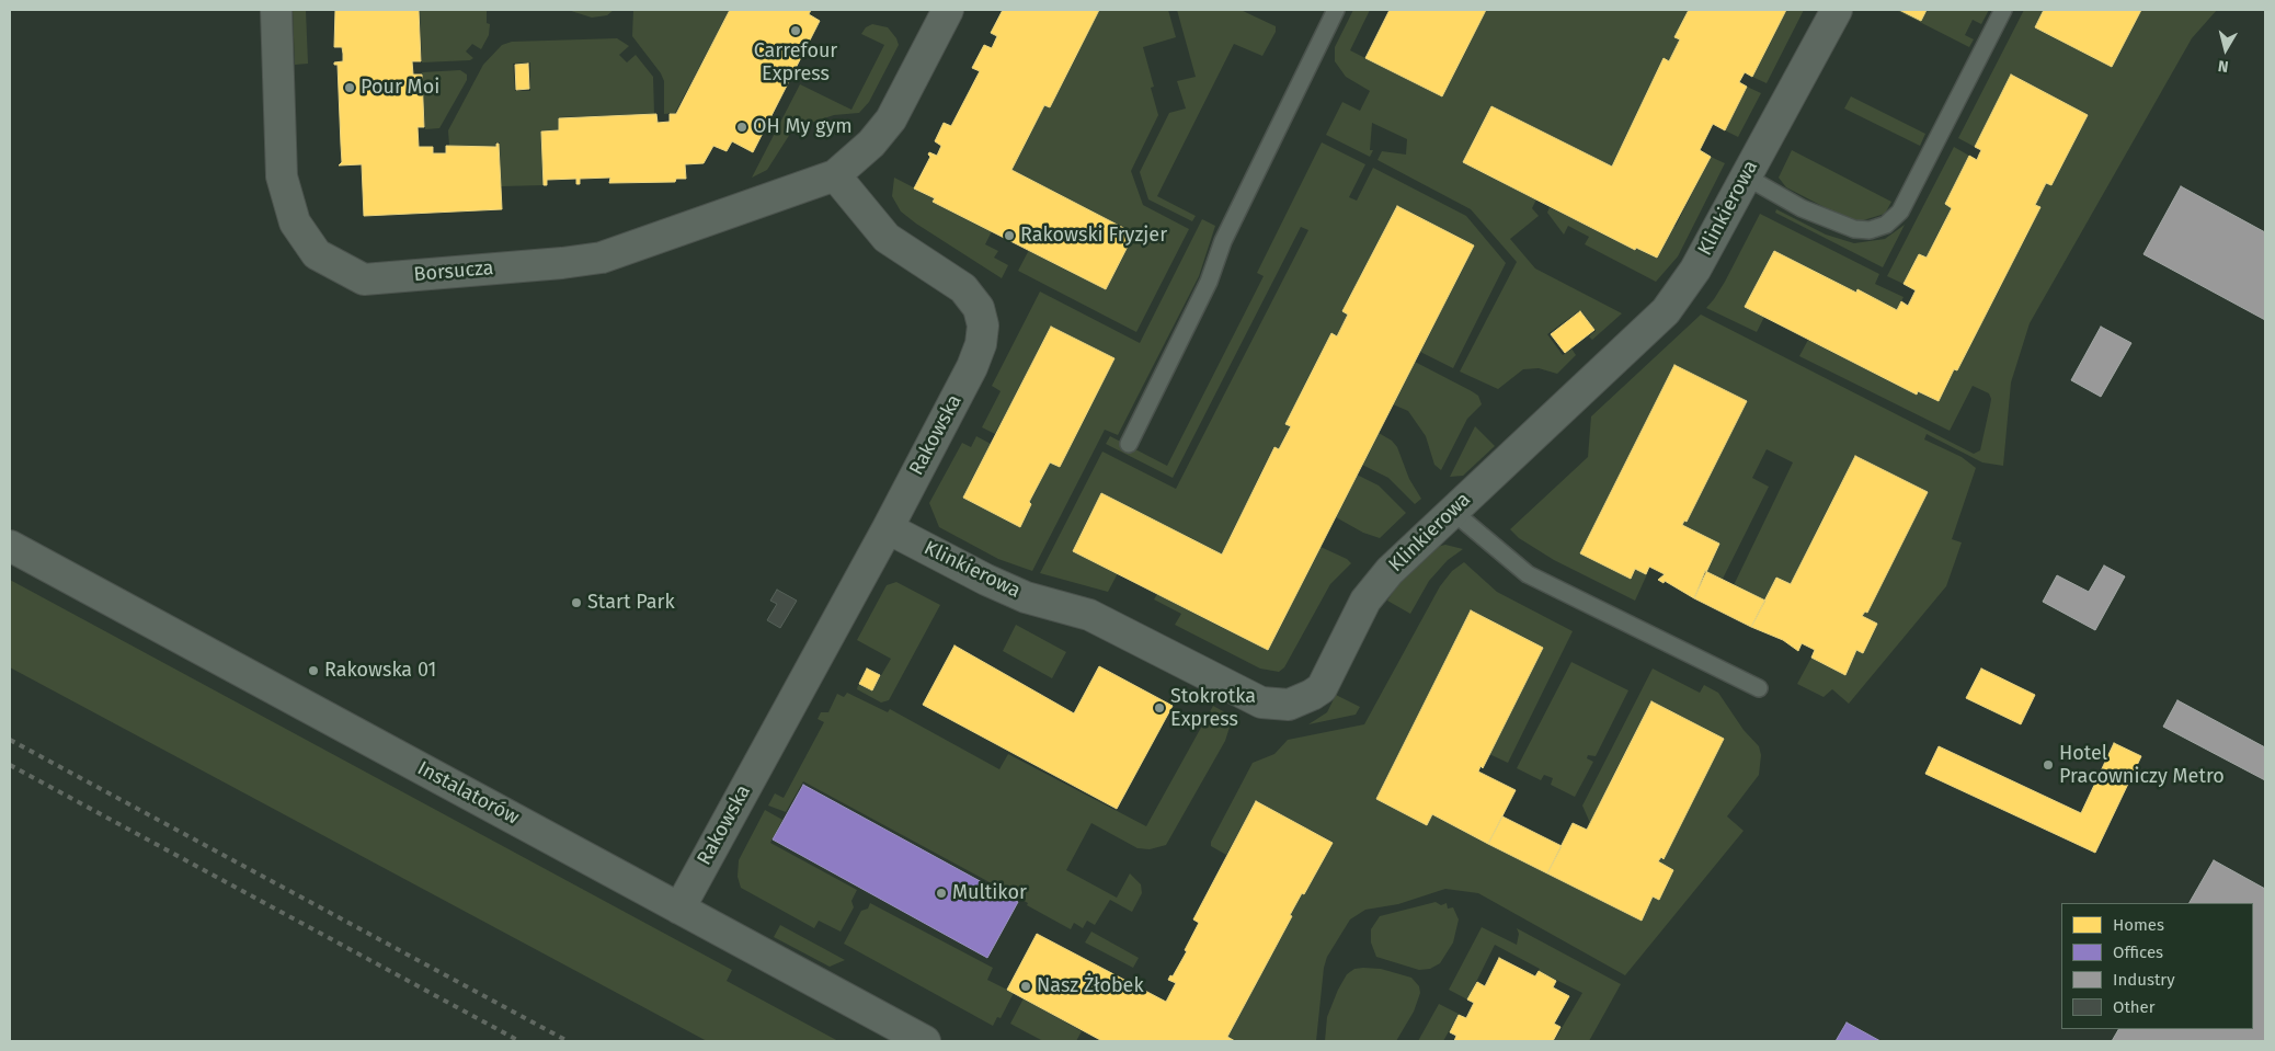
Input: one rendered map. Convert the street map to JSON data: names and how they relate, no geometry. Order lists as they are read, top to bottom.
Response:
{
  "streets": {
    "street": [
      "Klinkierowa",
      "Borsucza",
      "Rakowska",
      "Instalatorów"
    ]
  },
  "crossings": [
    ["Klinkierowa", "Rakowska"],
    ["Borsucza", "Rakowska"],
    ["Rakowska", "Instalatorów"]
  ],
  "places": [
    "Carrefour Express",
    "Pour Moi",
    "OH My gym",
    "Rakowski Fryzjer",
    "Start Park",
    "Rakowska 01",
    "Stokrotka Express",
    "Hotel Pracowniczy Metro",
    "Multikor",
    "Nasz Żłobek"
  ],
  "legend": [
    "Homes",
    "Offices",
    "Industry",
    "Other"
  ],
  "north": "bottom"
}
